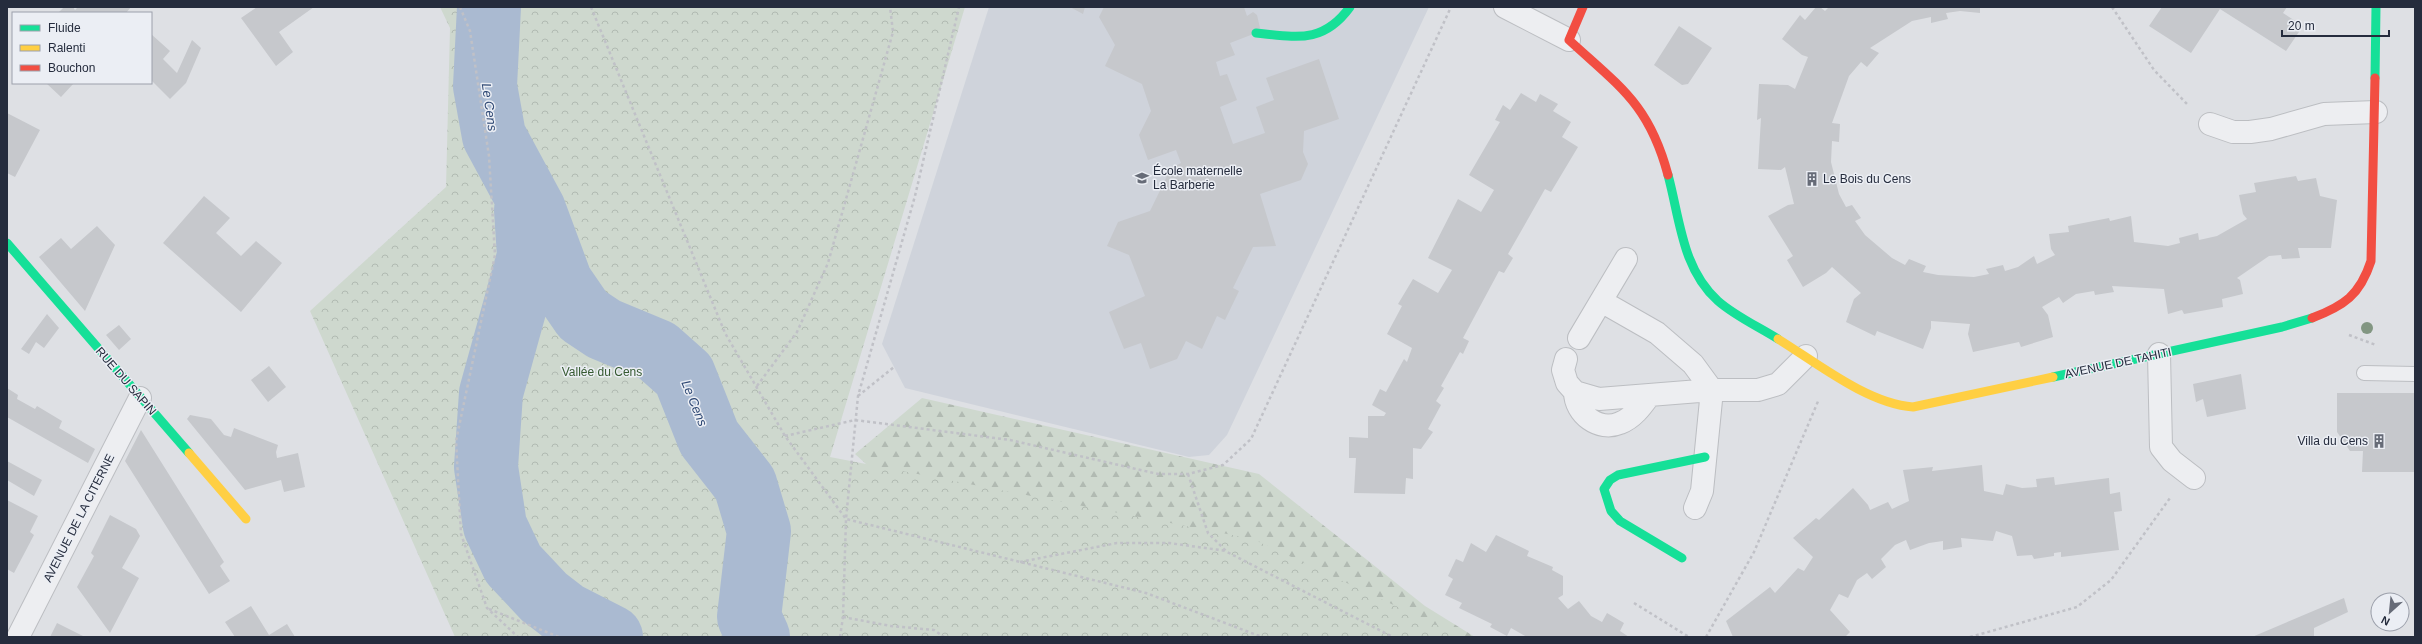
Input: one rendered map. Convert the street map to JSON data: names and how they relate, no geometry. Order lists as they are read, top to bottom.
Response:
{
  "streets": {
    "street": ["AVENUE DE TAHITI", "RUE DU SAPIN", "AVENUE DE LA CITERNE"]
  },
  "crossings": [
    ["RUE DU SAPIN", "AVENUE DE LA CITERNE"]
  ],
  "water": ["Le Cens"],
  "parks": ["Vallée du Cens"],
  "places": {
    "school or university": ["École maternelle La Barberie"],
    "building": ["Le Bois du Cens", "Villa du Cens"]
  },
  "legend": ["Fluide", "Ralenti", "Bouchon"],
  "scale_bar": "20 m",
  "north": "bottom left"
}
